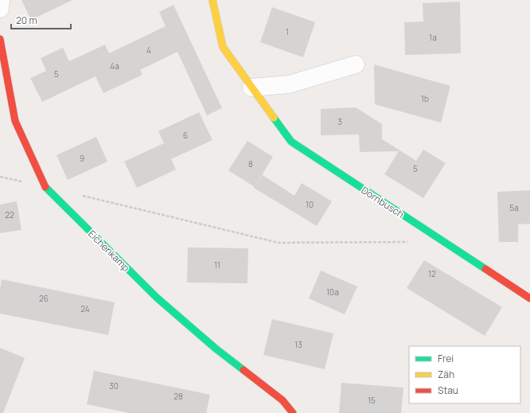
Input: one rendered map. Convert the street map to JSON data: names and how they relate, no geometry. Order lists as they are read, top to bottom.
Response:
{
  "streets": {
    "street": ["Dornbusch", "Eichenkamp"]
  },
  "house_numbers": [
    "1",
    "1a",
    "4",
    "4a",
    "5",
    "1b",
    "3",
    "6",
    "9",
    "8",
    "5",
    "10",
    "5a",
    "22",
    "11",
    "12",
    "10a",
    "26",
    "24",
    "13",
    "30",
    "28",
    "15"
  ],
  "legend": ["Frei", "Zäh", "Stau"],
  "scale_bar": "20 m"
}
